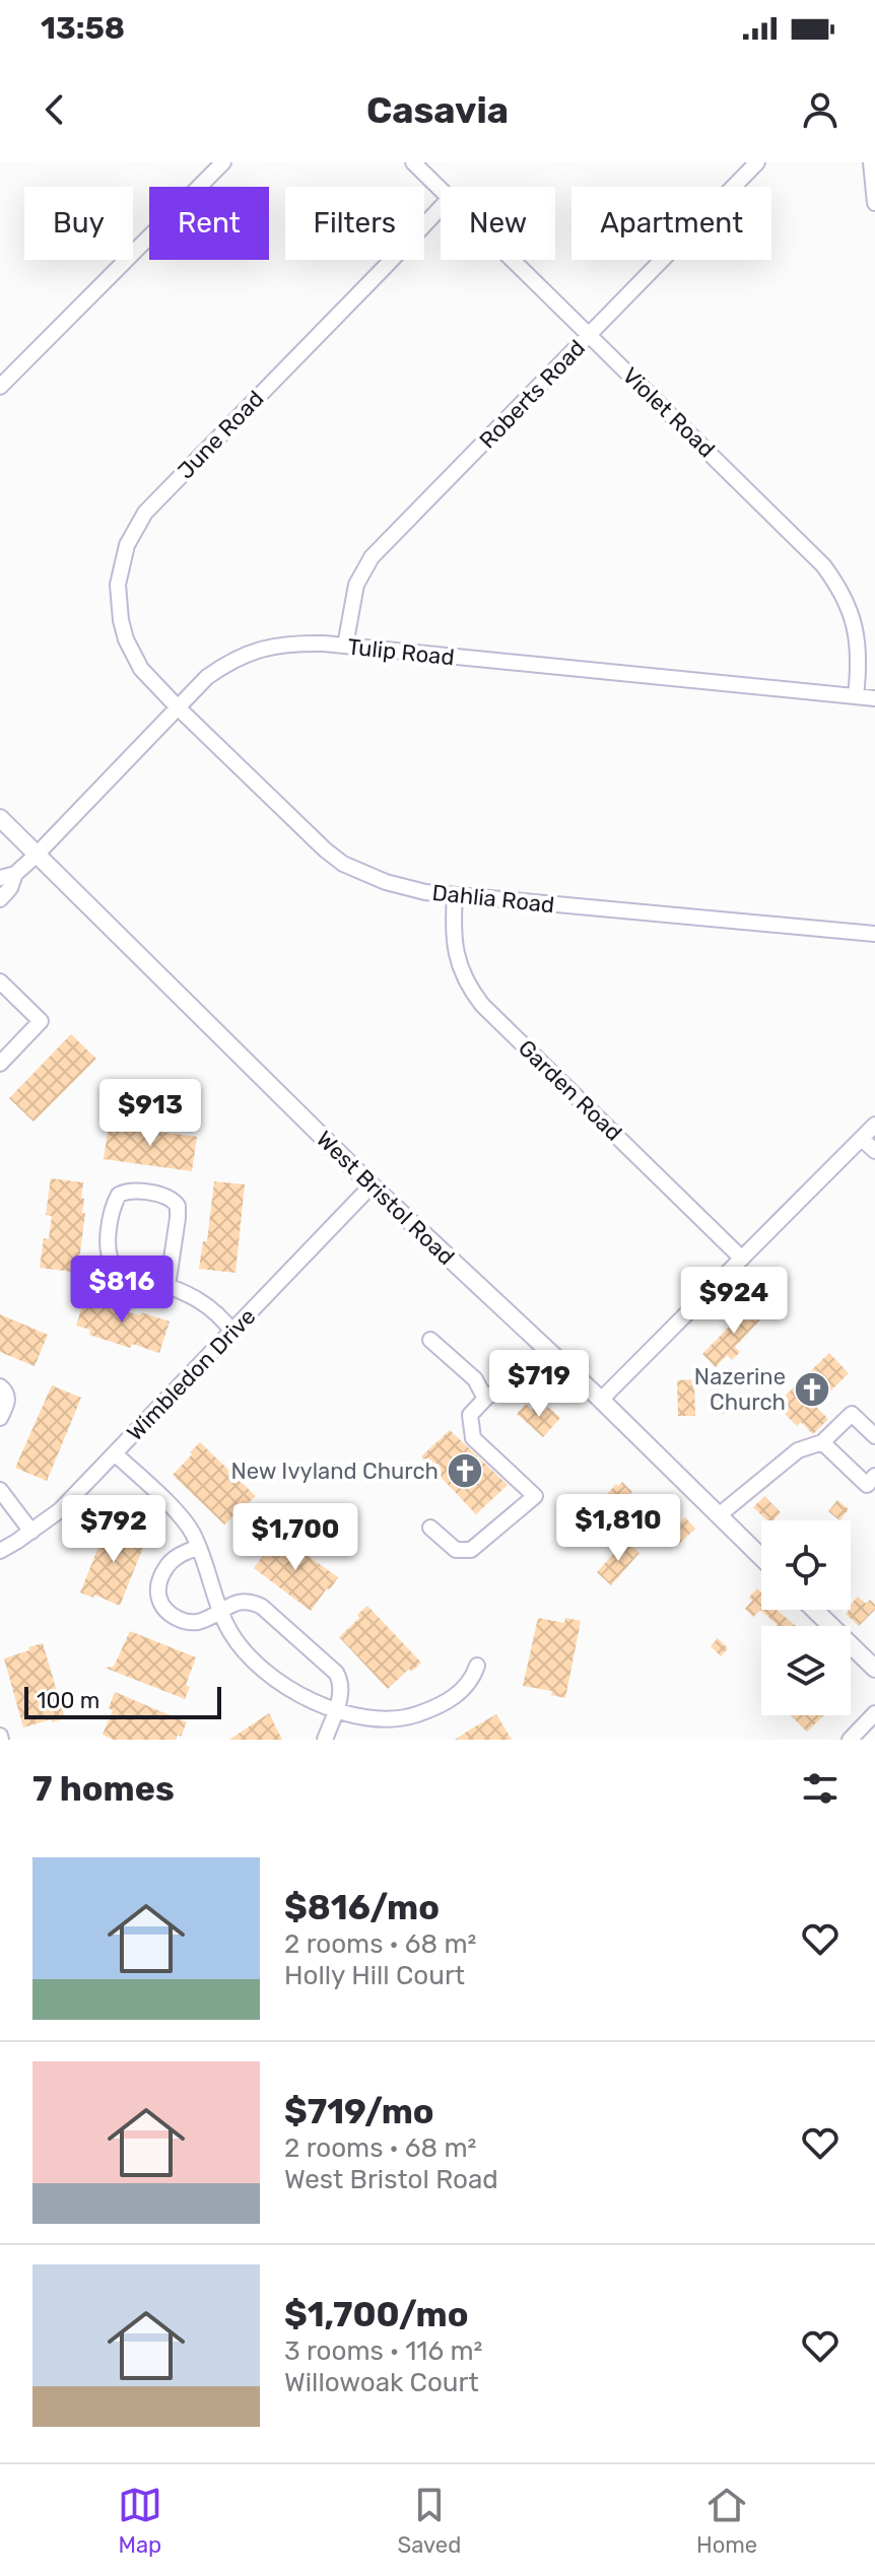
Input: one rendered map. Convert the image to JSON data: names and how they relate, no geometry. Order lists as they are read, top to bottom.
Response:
{
  "streets": {
    "main road": ["West Bristol Road"],
    "street": [
      "Roberts Road",
      "Violet Road",
      "June Road",
      "Tulip Road",
      "Dahlia Road",
      "Garden Road",
      "Wimbledon Drive"
    ]
  },
  "crossings": [
    ["Roberts Road", "Violet Road"],
    ["Roberts Road", "Tulip Road"],
    ["Violet Road", "Tulip Road"],
    ["June Road", "Tulip Road"],
    ["June Road", "Dahlia Road"],
    ["Tulip Road", "Dahlia Road"],
    ["Tulip Road", "West Bristol Road"],
    ["Dahlia Road", "Garden Road"],
    ["West Bristol Road", "Wimbledon Drive"]
  ],
  "places": {
    "church": ["Nazerine Church", "New Ivyland Church"]
  },
  "scale_bar": "100 m",
  "page": {
    "status": "13:58",
    "header": "Casavia",
    "chip": [
      "Buy",
      "Rent",
      "Filters",
      "New",
      "Apartment"
    ],
    "price": [
      "$913",
      "$816",
      "$924",
      "$719",
      "$1,810",
      "$792",
      "$1,700"
    ],
    "scale": "100 m",
    "heading": "7 homes",
    "list": [
      {
        "name": "$816/mo",
        "note": "2 rooms · 68 m² · Holly Hill Court"
      },
      {
        "name": "$719/mo",
        "note": "2 rooms · 68 m² · West Bristol Road"
      },
      {
        "name": "$1,700/mo",
        "note": "3 rooms · 116 m² · Willowoak Court"
      }
    ],
    "tabs": ["Map", "Saved", "Home"]
  }
}
